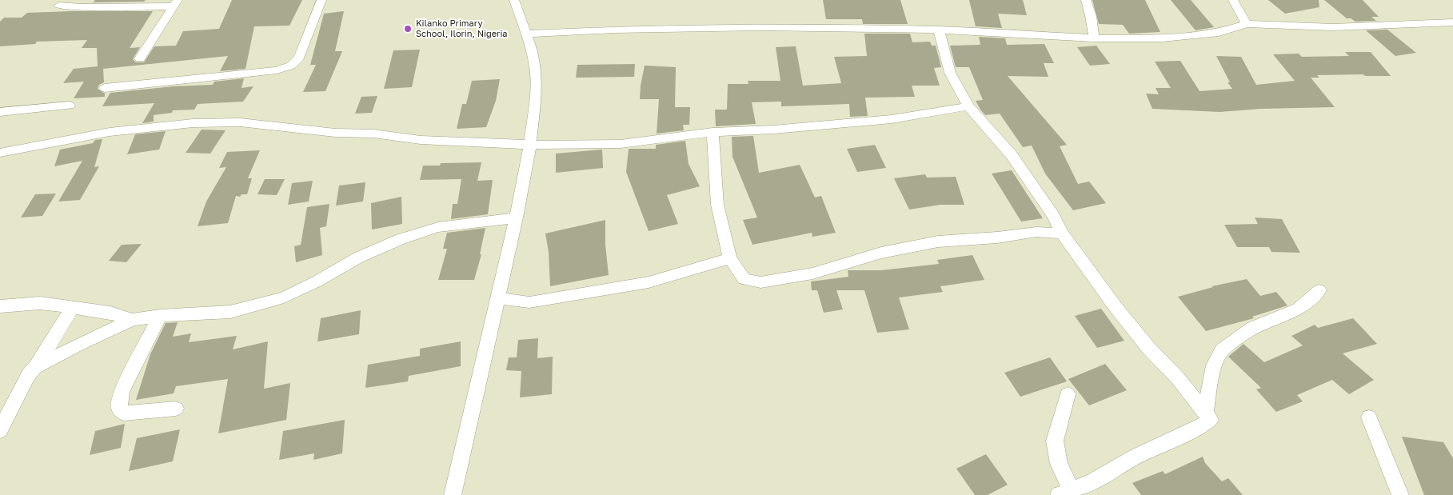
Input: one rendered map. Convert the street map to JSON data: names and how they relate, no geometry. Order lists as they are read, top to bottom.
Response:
{
  "places": ["Kilanko Primary School, Ilorin, Nigeria"]
}
